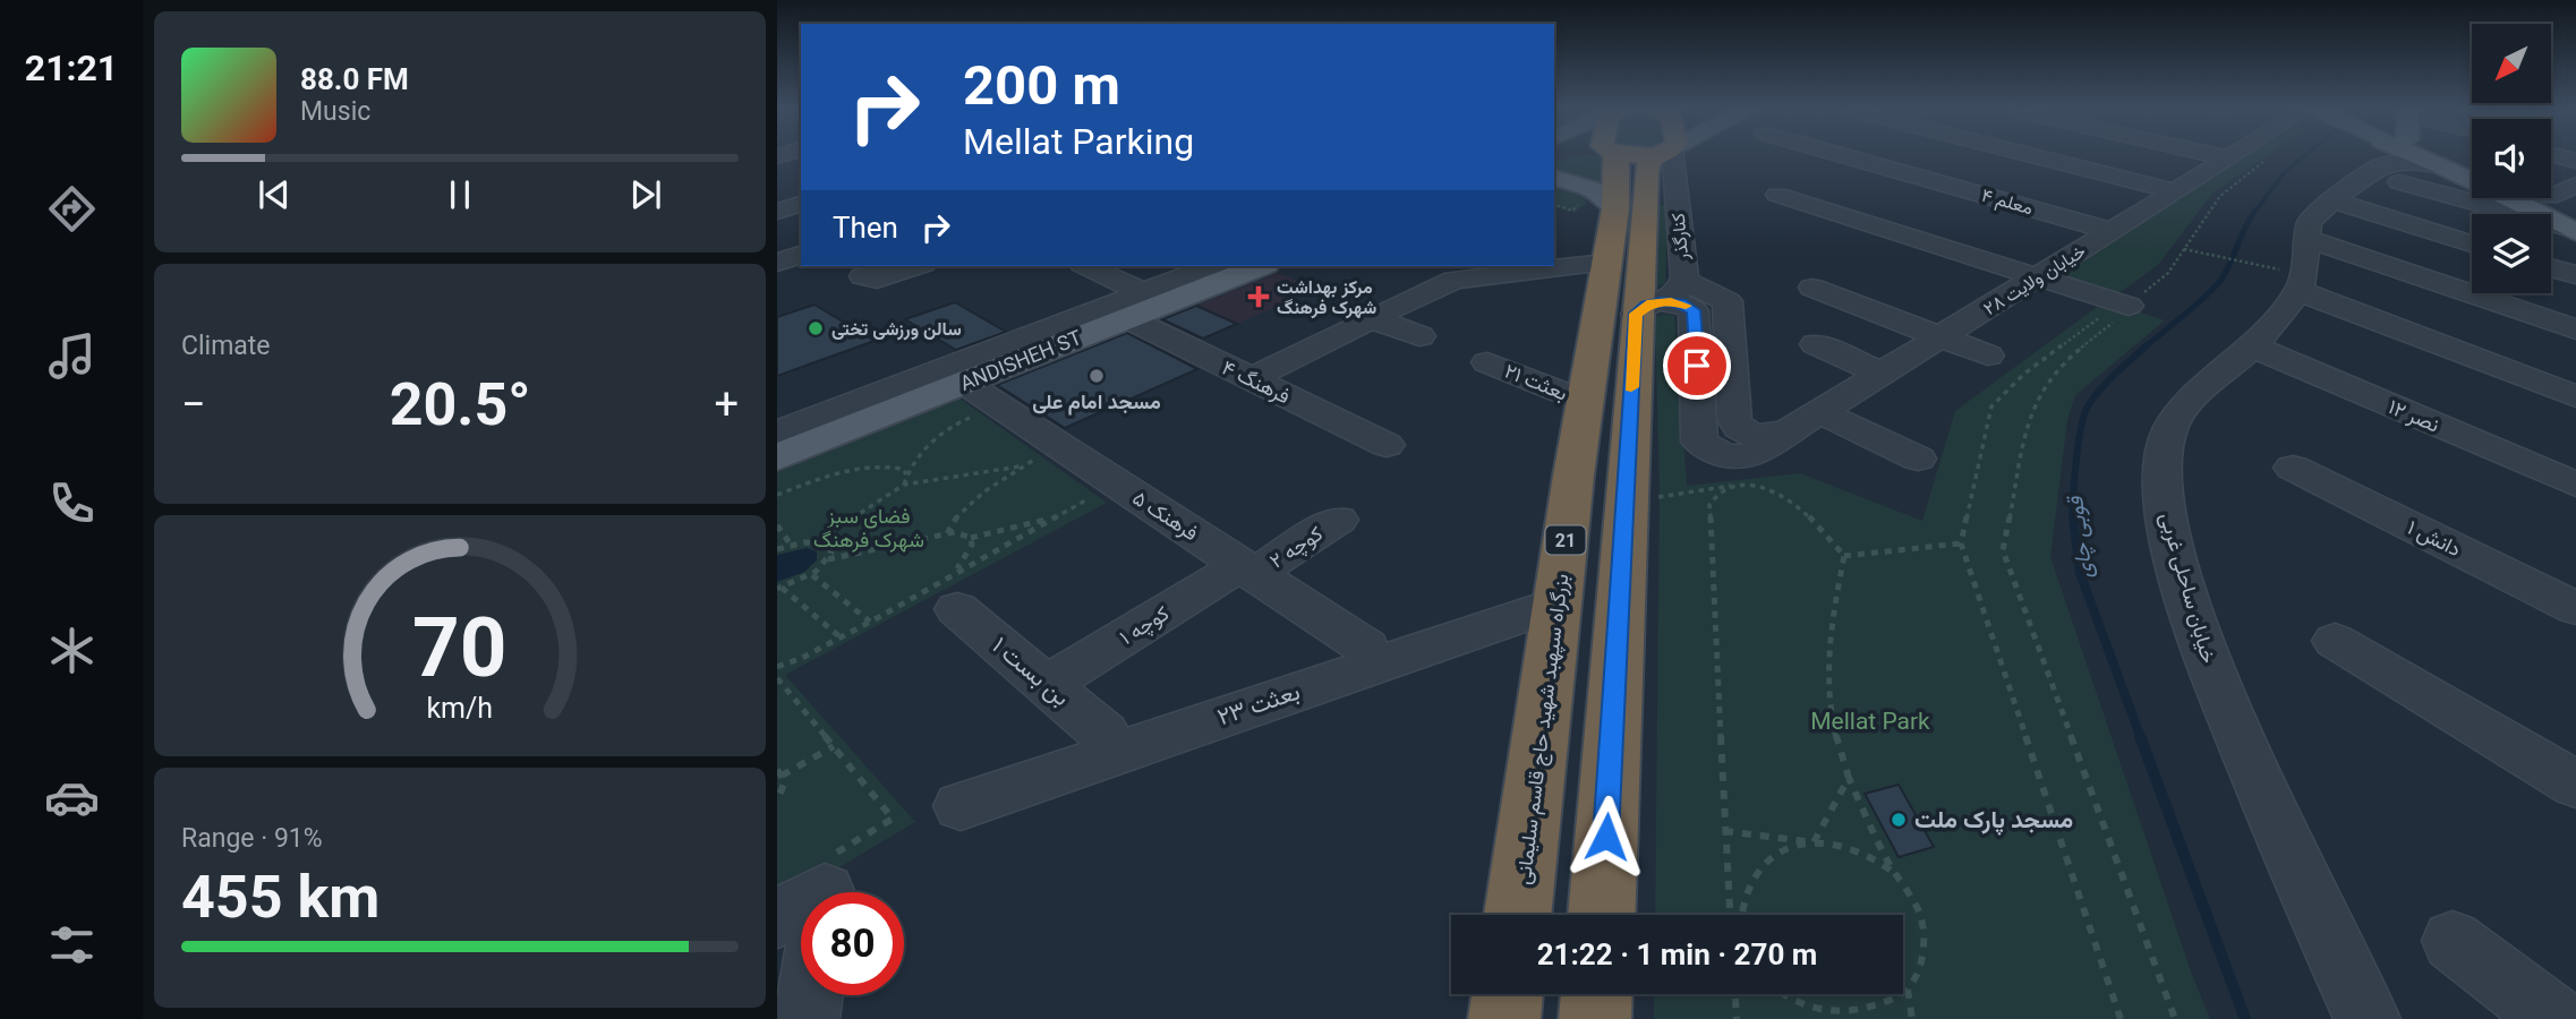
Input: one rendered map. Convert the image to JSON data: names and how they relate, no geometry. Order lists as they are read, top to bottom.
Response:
{
  "streets": {
    "highway": ["21", "بزرگراه سپهبد شهید حاج قاسم سلیمانی"],
    "main road": ["ANDISHEH ST"],
    "street": [
      "معلم ۴",
      "کنارگذر",
      "خیابان ولایت ۲۸",
      "فرهنگ ۴",
      "بعثت ۲۱",
      "نصر ۱۲",
      "فرهنک ۵",
      "دانش ۱",
      "کوچه ۲",
      "خیابان ساحلی غربی",
      "کوچه ۱",
      "بن بست ۱",
      "بعثت ۲۳"
    ]
  },
  "crossings": [
    ["معلم ۴", "خیابان ولایت ۲۸"],
    ["کنارگذر", "خیابان ولایت ۲۸"],
    ["ANDISHEH ST", "فرهنگ ۴"],
    ["ANDISHEH ST", "فرهنک ۵"],
    ["بعثت ۲۱", "بزرگراه سپهبد شهید حاج قاسم سلیمانی"],
    ["نصر ۱۲", "خیابان ساحلی غربی"],
    ["فرهنک ۵", "کوچه ۲"],
    ["فرهنک ۵", "کوچه ۱"],
    ["کوچه ۲", "کوچه ۱"],
    ["کوچه ۱", "بن بست ۱"],
    ["بعثت ۲۳", "بزرگراه سپهبد شهید حاج قاسم سلیمانی"]
  ],
  "water": ["قوبی چای"],
  "parks": ["فضای سبز شهرک فرهنگ", "Mellat Park"],
  "places": {
    "health": ["مرکز بهداشت شهرک فرهنگ"],
    "other": ["سالن ورزشی تختی", "مسجد امام علی", "مسجد پارک ملت"]
  },
  "north": "bottom left",
  "page": {
    "tabs": "21:21",
    "turn": ["200 m", "Mellat Parking"],
    "song": ["88.0 FM", "Music"],
    "then": "Then",
    "tile": [
      "Climate",
      ["Range · 91%", "455 km"]
    ],
    "heat": ["−", "20.5°", "+"],
    "limit": "80",
    "trip": "21:22 · 1 min · 270 m",
    "gauge": ["70", "km/h"]
  }
}
